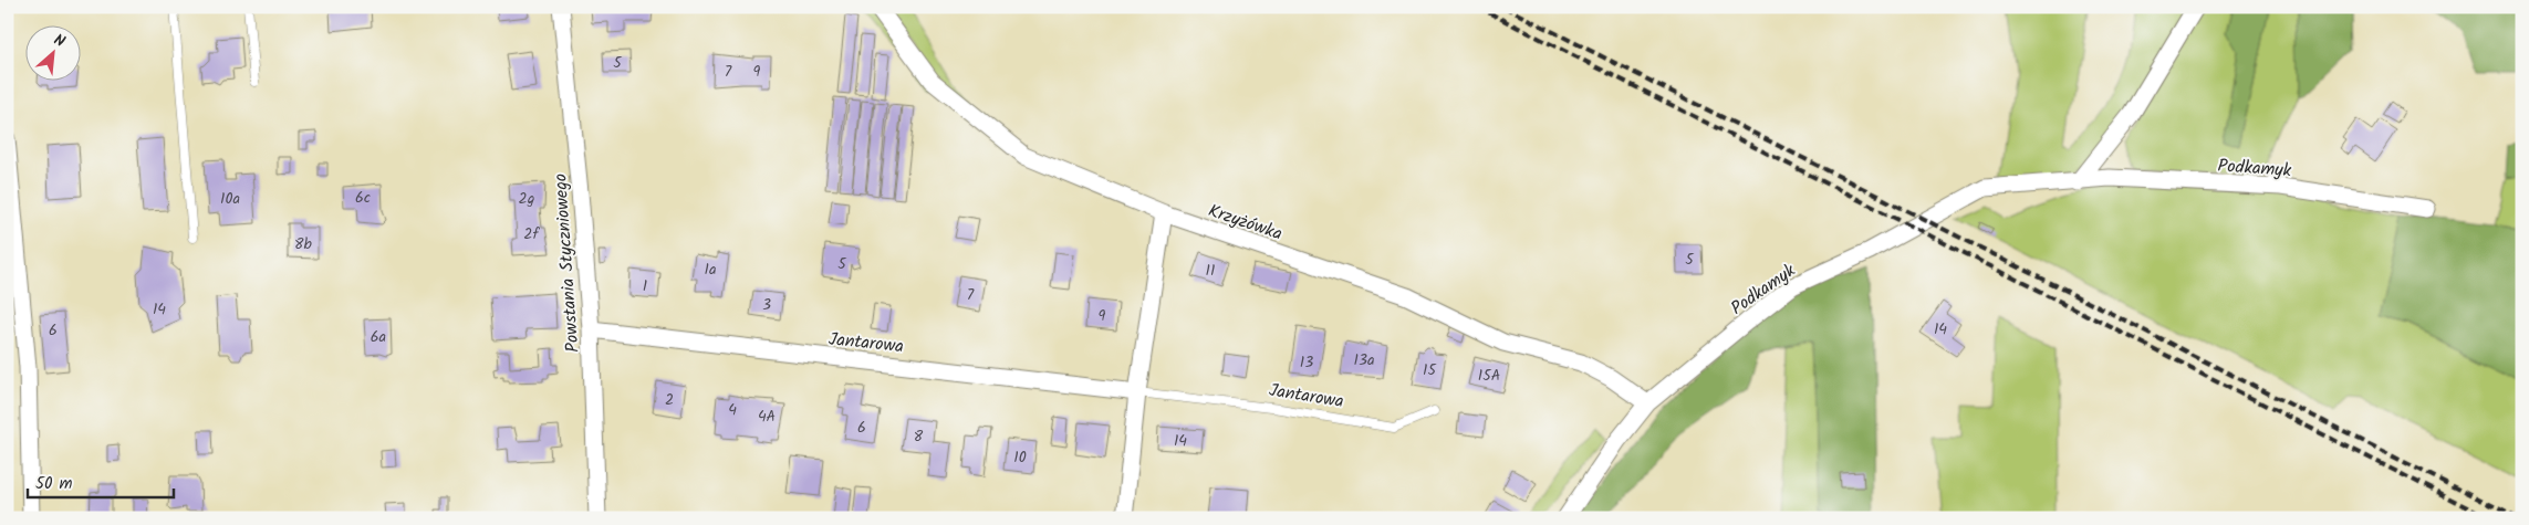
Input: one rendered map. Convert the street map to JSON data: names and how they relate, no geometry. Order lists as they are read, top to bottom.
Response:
{
  "streets": {
    "street": [
      "Podkamyk",
      "Krzyżówka",
      "Powstania Styczniowego",
      "Jantarowa"
    ]
  },
  "crossings": [
    ["Podkamyk", "Krzyżówka"],
    ["Powstania Styczniowego", "Jantarowa"]
  ],
  "house_numbers": [
    "5",
    "7",
    "9",
    "6c",
    "10a",
    "2g",
    "2f",
    "8b",
    "5",
    "5",
    "1a",
    "11",
    "1",
    "7",
    "3",
    "14",
    "9",
    "14",
    "6",
    "6a",
    "13a",
    "13",
    "15",
    "15A",
    "2",
    "4",
    "4A",
    "6",
    "8",
    "14",
    "10"
  ],
  "scale_bar": "50 m",
  "north": "top right"
}
